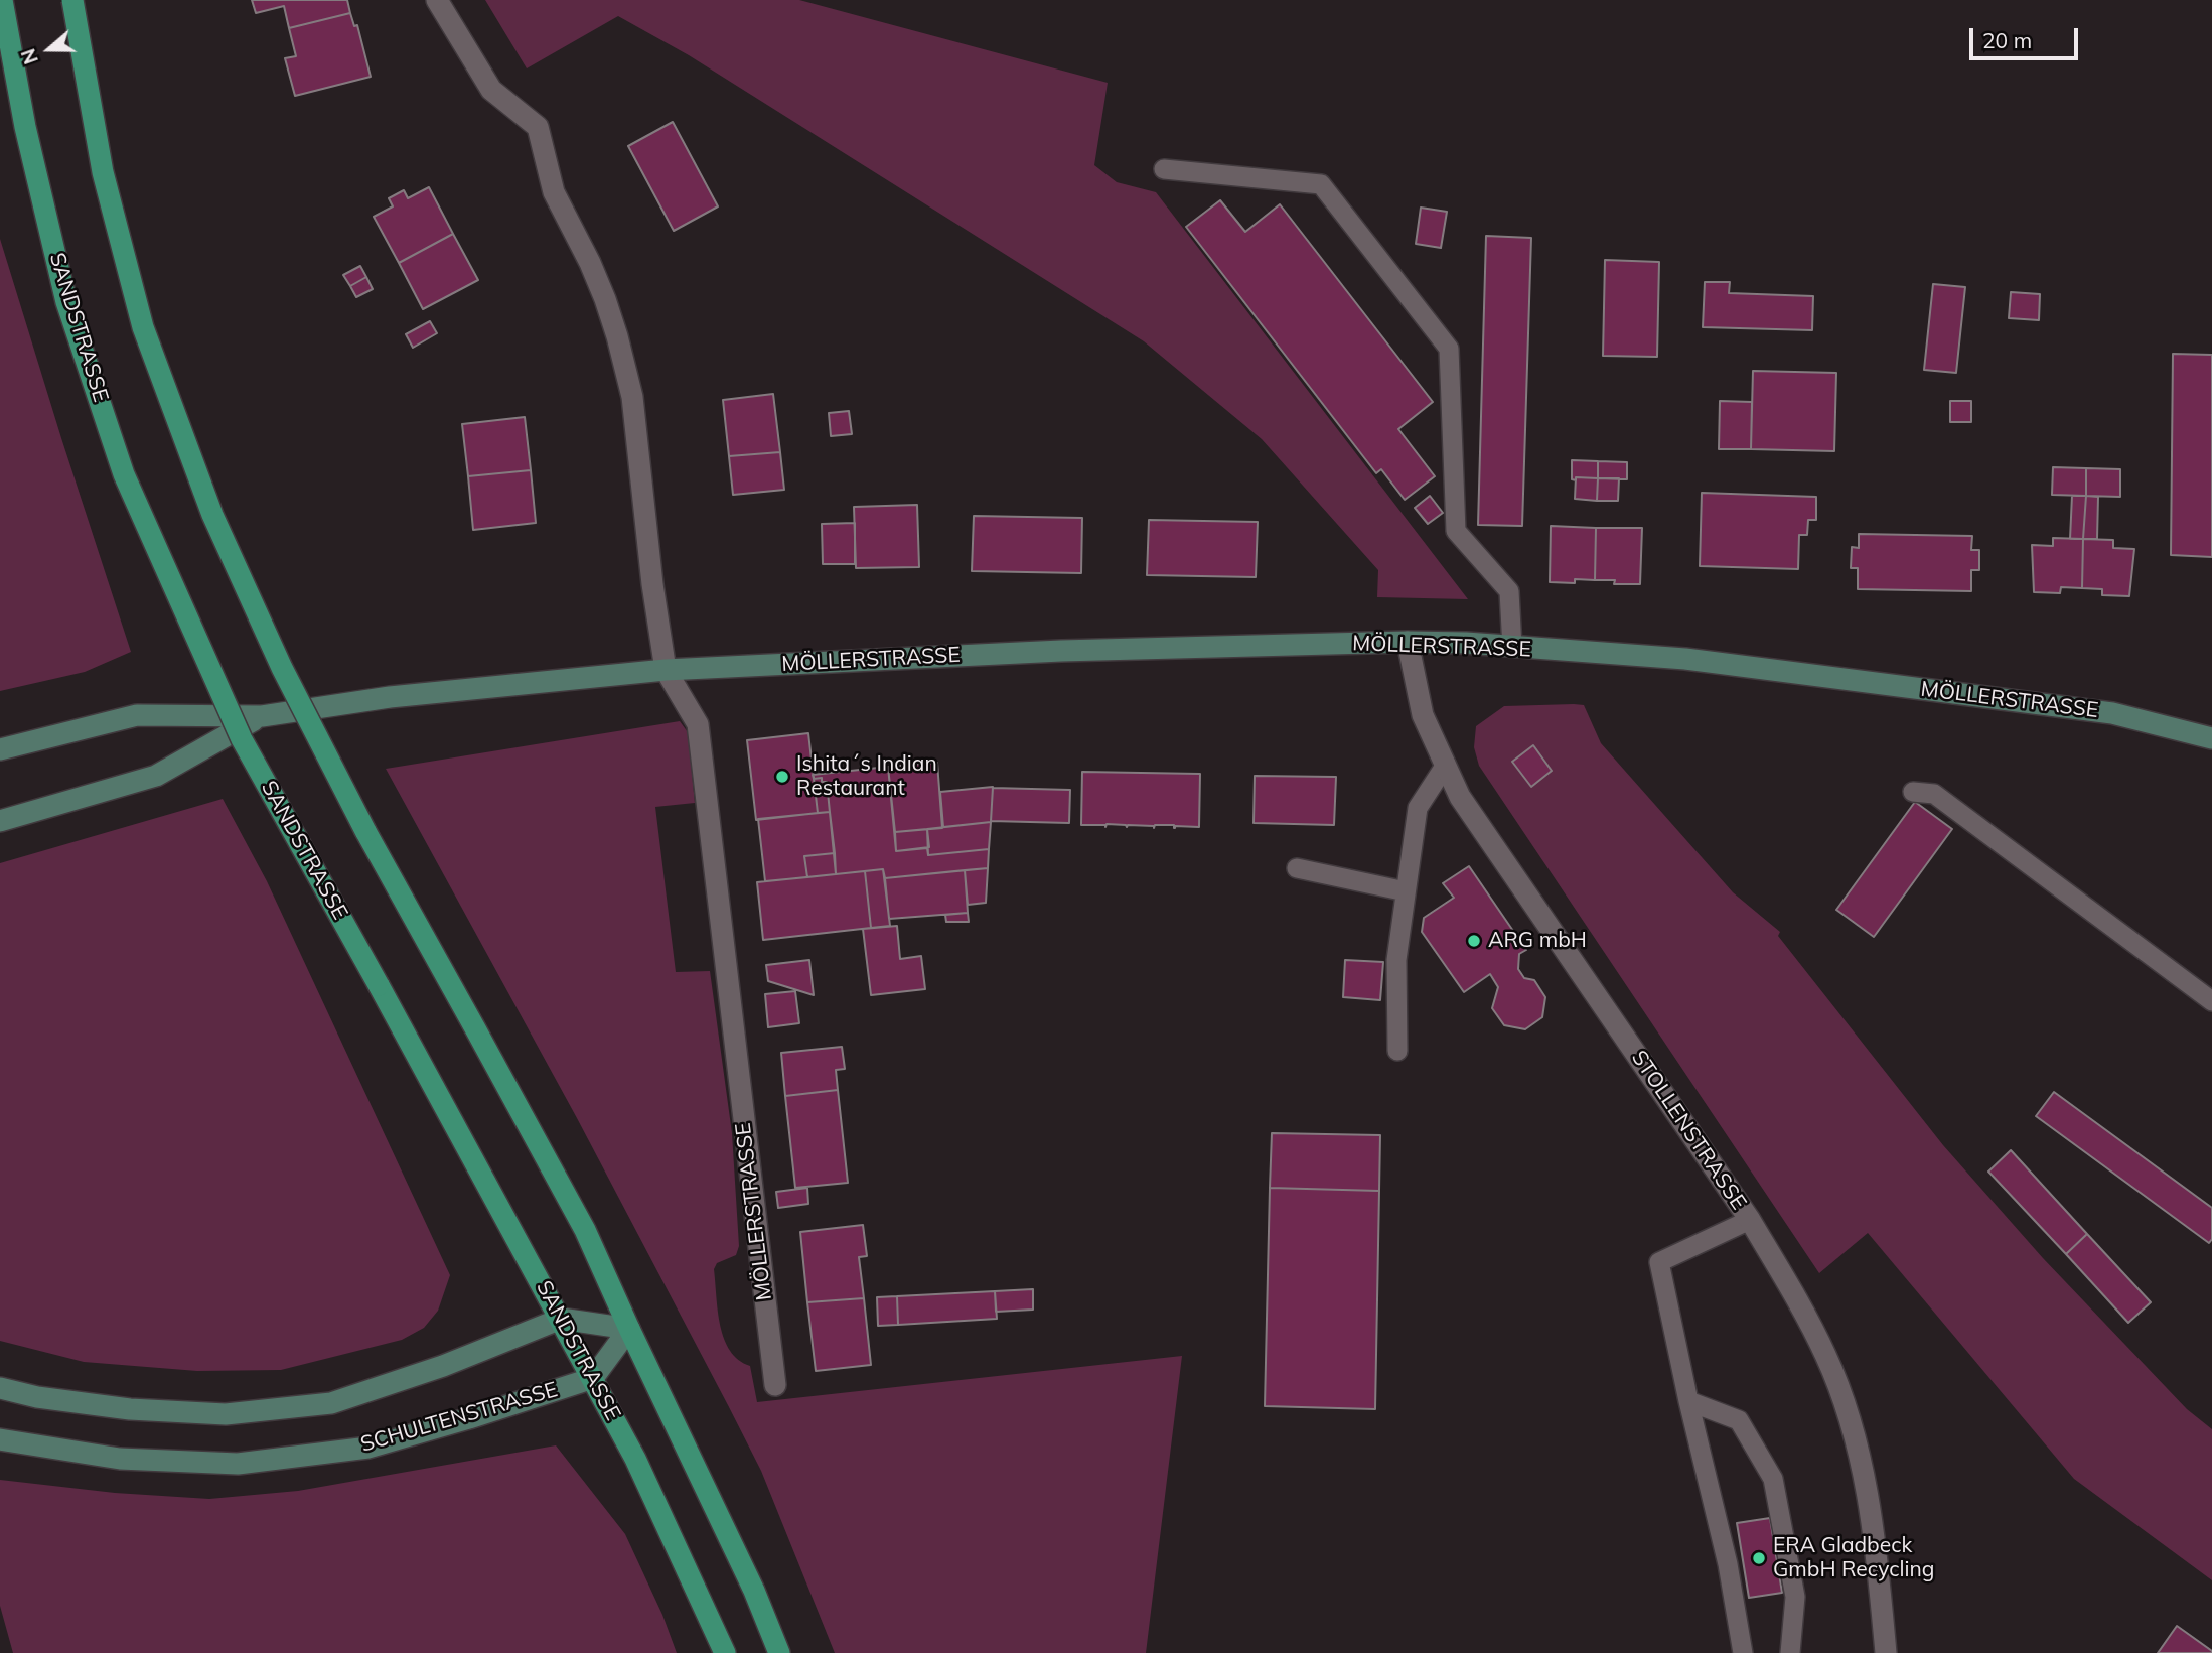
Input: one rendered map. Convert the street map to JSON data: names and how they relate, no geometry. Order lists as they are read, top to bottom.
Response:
{
  "streets": {
    "main road": ["SANDSTRASSE"],
    "street": ["MÖLLERSTRASSE", "STOLLENSTRASSE", "SCHULTENSTRASSE"]
  },
  "crossings": [
    ["SANDSTRASSE", "SCHULTENSTRASSE"],
    ["MÖLLERSTRASSE", "STOLLENSTRASSE"]
  ],
  "places": ["Ishita´s Indian Restaurant", "ARG mbH", "ERA Gladbeck GmbH Recycling"],
  "scale_bar": "20 m",
  "north": "left"
}
